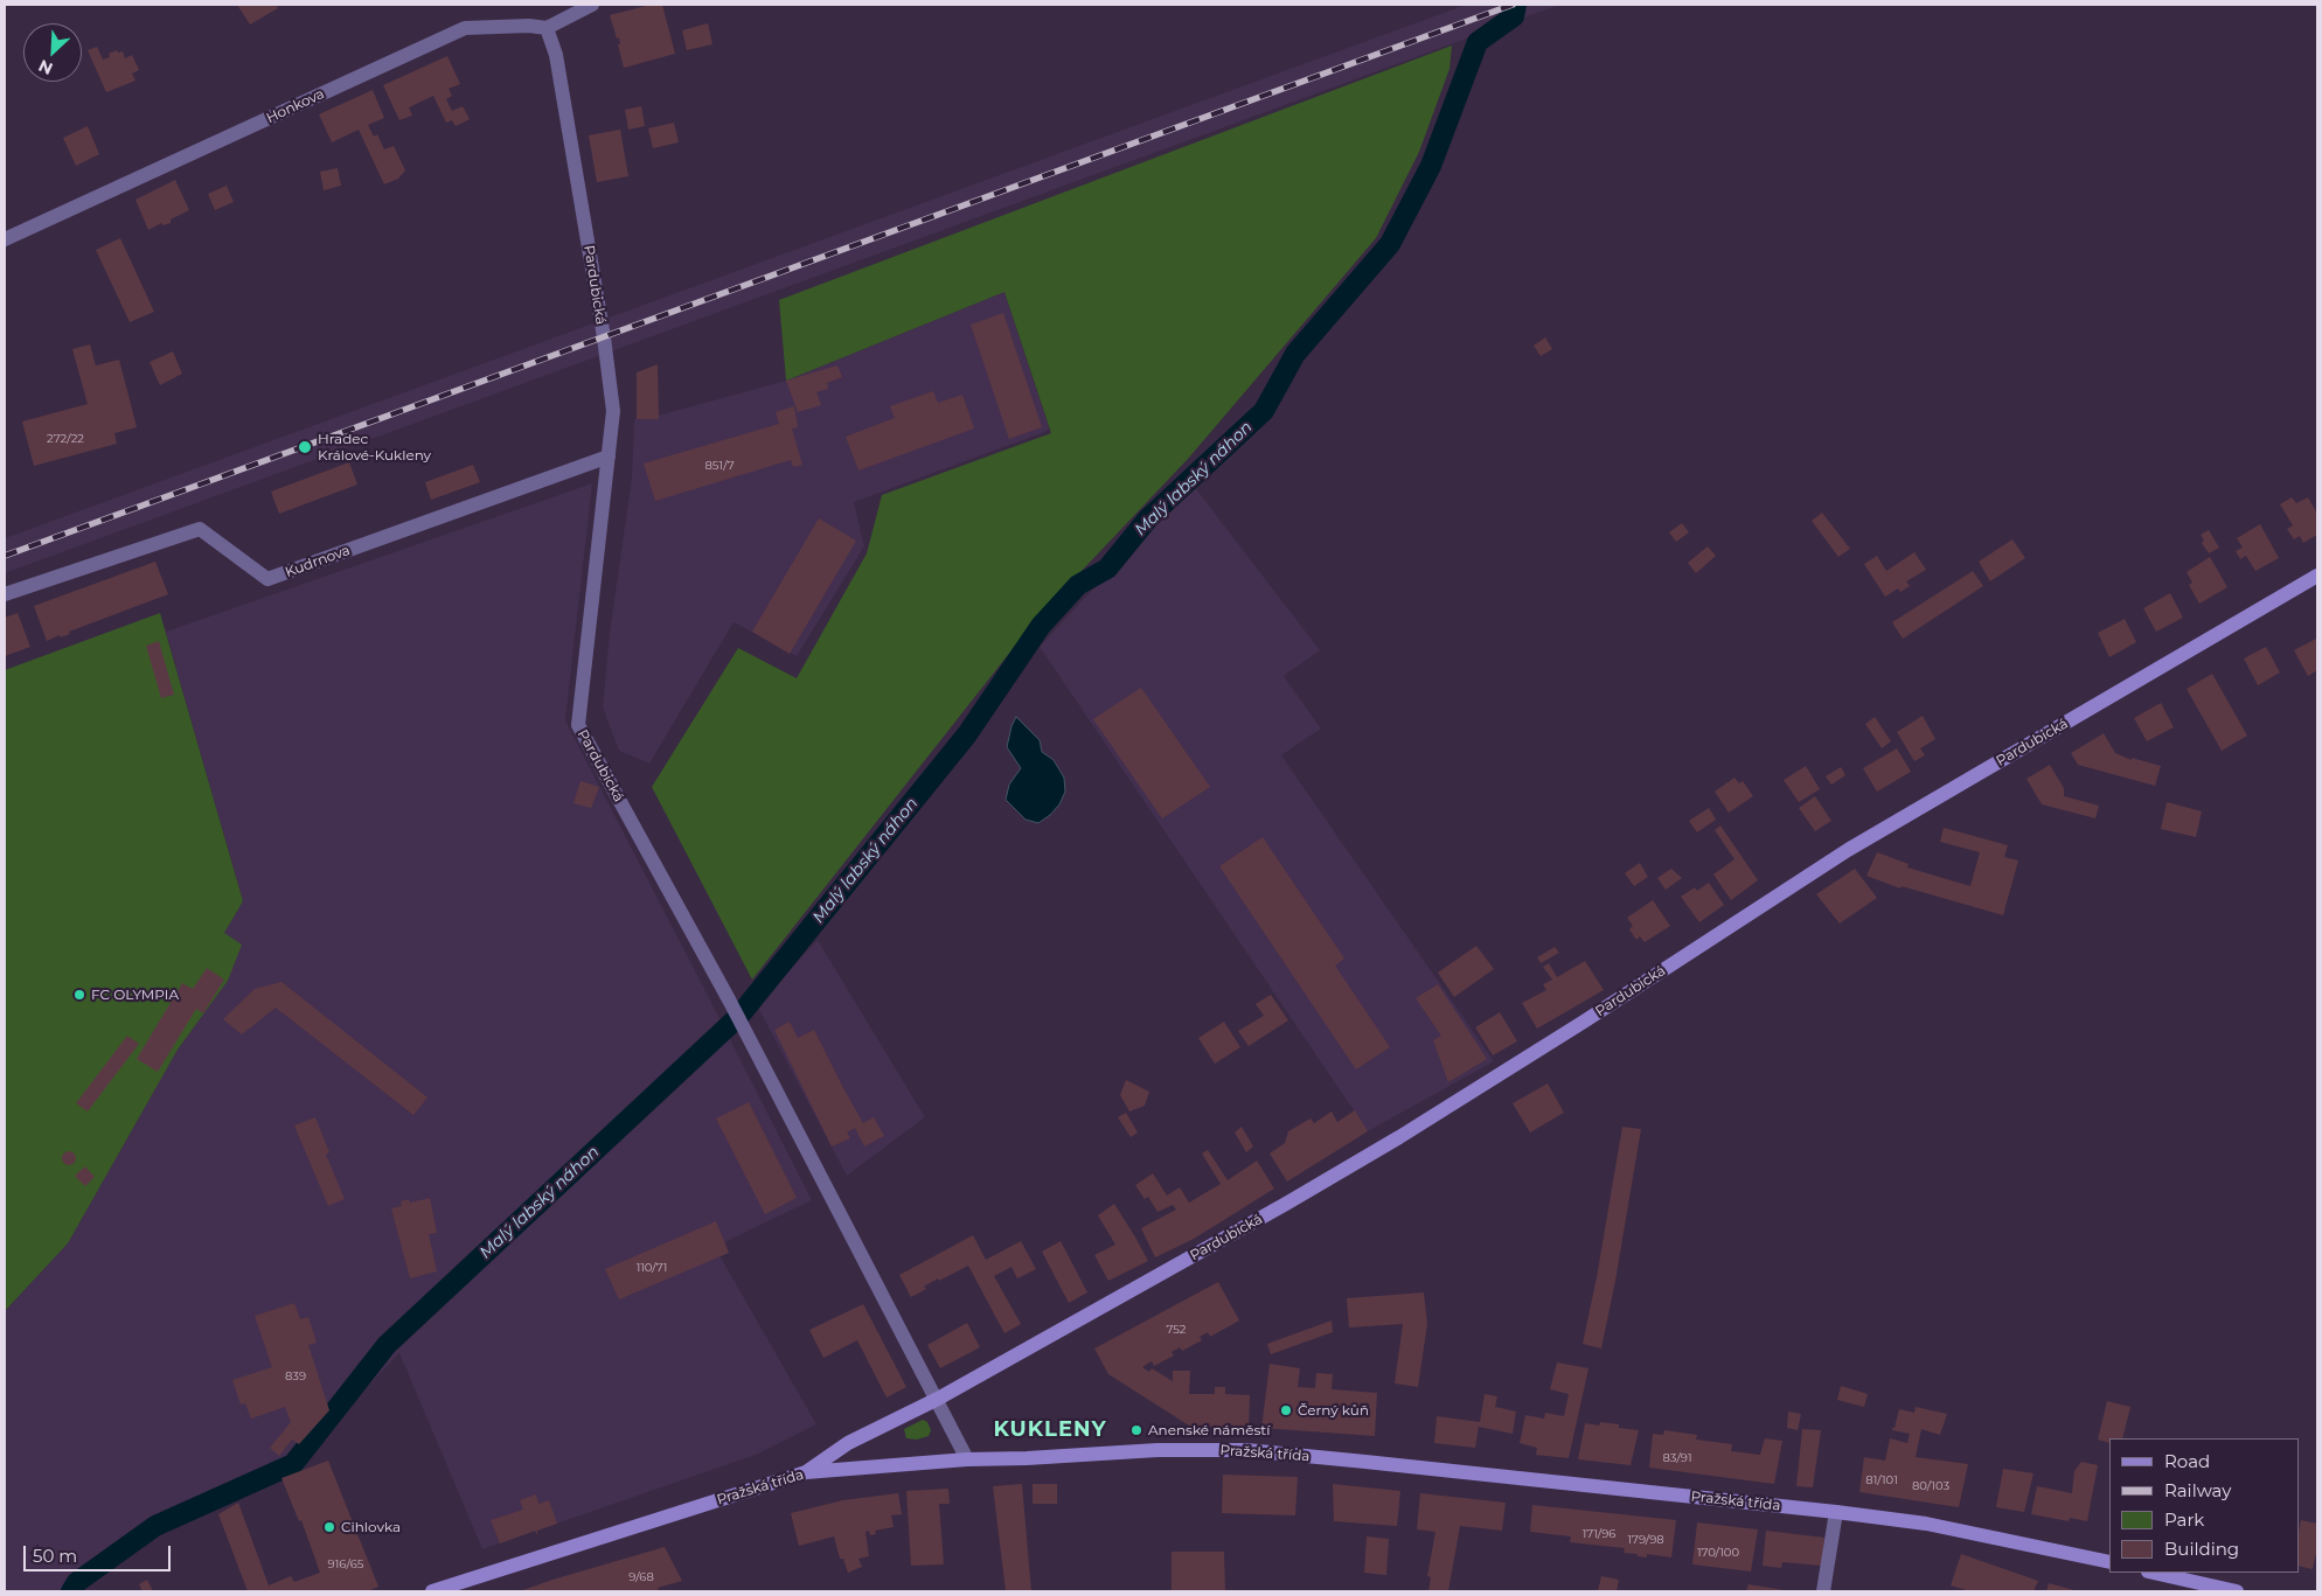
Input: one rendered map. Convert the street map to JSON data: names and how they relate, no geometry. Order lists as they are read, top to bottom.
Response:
{
  "streets": {
    "street": [
      "Honkova",
      "Pardubická",
      "Kudrnova",
      "Pražská třída"
    ]
  },
  "crossings": [
    ["Honkova", "Pardubická"],
    ["Pardubická", "Kudrnova"],
    ["Pardubická", "Pražská třída"]
  ],
  "districts": ["KUKLENY"],
  "water": ["Malý labský náhon"],
  "places": [
    "Hradec Králové-Kukleny",
    "FC OLYMPIA",
    "Černý kůň",
    "Anenské náměstí",
    "Cihlovka"
  ],
  "house_numbers": [
    "272/22",
    "851/7",
    "110/71",
    "752",
    "839",
    "83/91",
    "81/101",
    "80/103",
    "171/96",
    "179/98",
    "170/100",
    "916/65",
    "9/68"
  ],
  "legend": [
    "Road",
    "Railway",
    "Park",
    "Building"
  ],
  "scale_bar": "50 m",
  "north": "bottom left"
}
